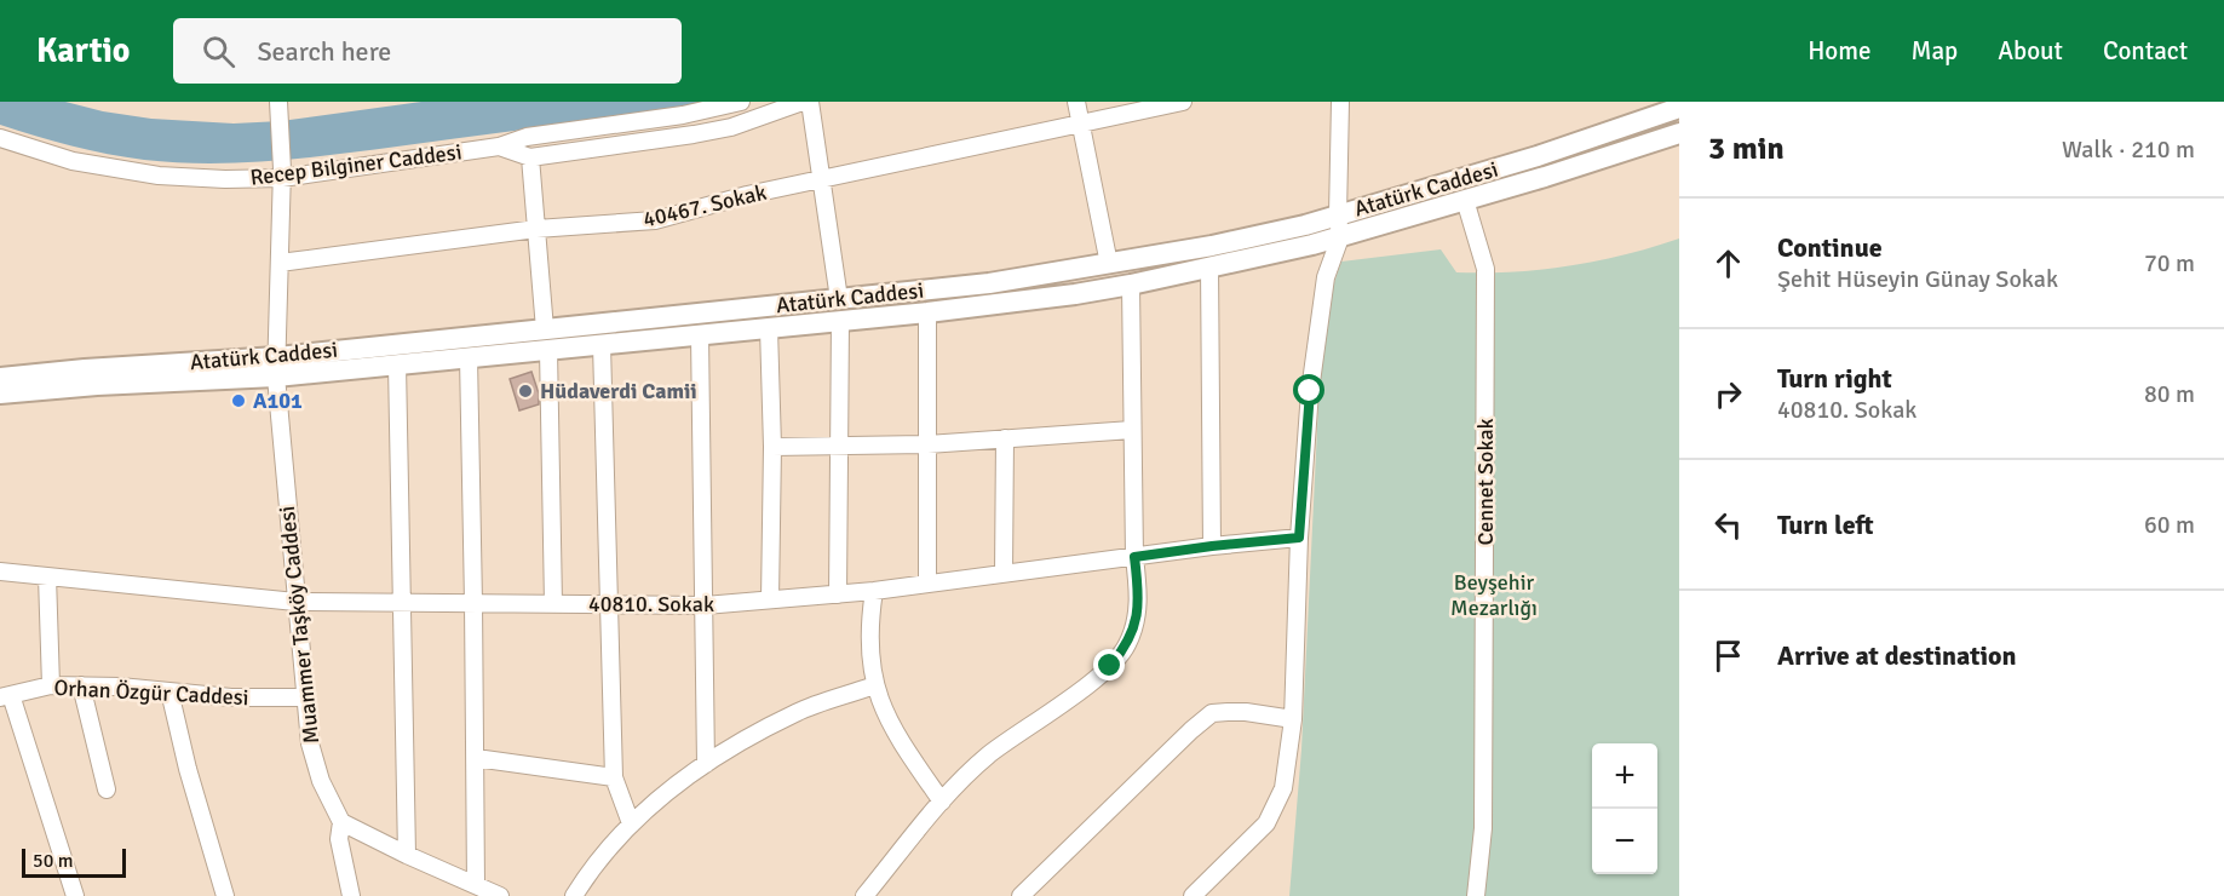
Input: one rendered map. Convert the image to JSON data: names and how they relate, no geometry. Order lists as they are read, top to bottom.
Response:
{
  "streets": {
    "main road": ["Atatürk Caddesi"],
    "street": [
      "Recep Bilginer Caddesi",
      "40467. Sokak",
      "Cennet Sokak",
      "40810. Sokak",
      "Muammer Taşköy Caddesi",
      "Orhan Özgür Caddesi"
    ]
  },
  "crossings": [
    ["Recep Bilginer Caddesi", "Muammer Taşköy Caddesi"],
    ["Atatürk Caddesi", "Cennet Sokak"],
    ["Atatürk Caddesi", "Muammer Taşköy Caddesi"],
    ["40467. Sokak", "Muammer Taşköy Caddesi"],
    ["40810. Sokak", "Muammer Taşköy Caddesi"],
    ["Muammer Taşköy Caddesi", "Orhan Özgür Caddesi"]
  ],
  "parks": ["Beyşehir Mezarlığı"],
  "places": ["Hüdaverdi Camii", "A101"],
  "scale_bar": "50 m",
  "page": {
    "header": "Kartio",
    "search": "Search here",
    "nav": [
      "Home",
      "Map",
      "About",
      "Contact"
    ],
    "heading": ["3 min", "Walk · 210 m"],
    "list": [
      ["Continue", "Şehit Hüseyin Günay Sokak", "70 m"],
      ["Turn right", "40810. Sokak", "80 m"],
      ["Turn left", "60 m"],
      "Arrive at destination"
    ],
    "map_buttons": ["+", "−"],
    "scale": "50 m"
  }
}
